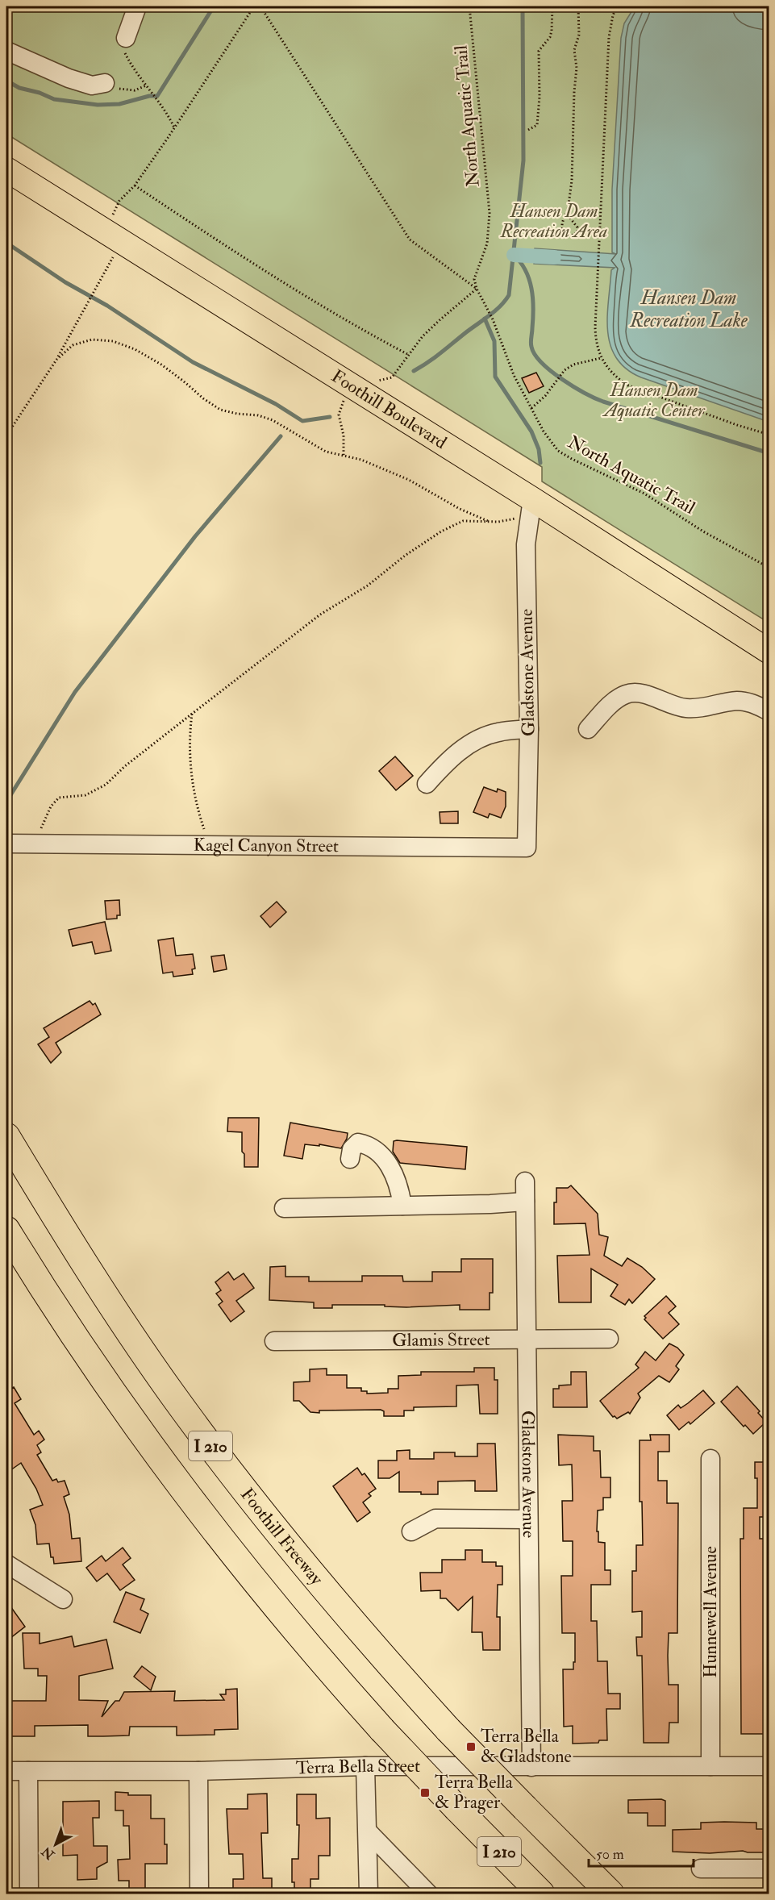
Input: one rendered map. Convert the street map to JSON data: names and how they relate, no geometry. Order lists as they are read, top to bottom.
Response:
{
  "streets": {
    "highway": ["I 210", "Foothill Freeway"],
    "main road": ["Foothill Boulevard"],
    "street": [
      "Gladstone Avenue",
      "Kagel Canyon Street",
      "Glamis Street",
      "Hunnewell Avenue",
      "Terra Bella Street"
    ],
    "path": ["North Aquatic Trail"]
  },
  "crossings": [
    ["Foothill Boulevard", "Gladstone Avenue"],
    ["Gladstone Avenue", "Kagel Canyon Street"],
    ["Gladstone Avenue", "Glamis Street"],
    ["Gladstone Avenue", "Terra Bella Street"],
    ["Hunnewell Avenue", "Terra Bella Street"]
  ],
  "water": ["Hansen Dam Recreation Lake"],
  "parks": ["Hansen Dam Recreation Area", "Hansen Dam Aquatic Center"],
  "places": {
    "transit": ["Terra Bella & Gladstone", "Terra Bella & Prager"]
  },
  "scale_bar": "50 m",
  "north": "bottom left"
}
